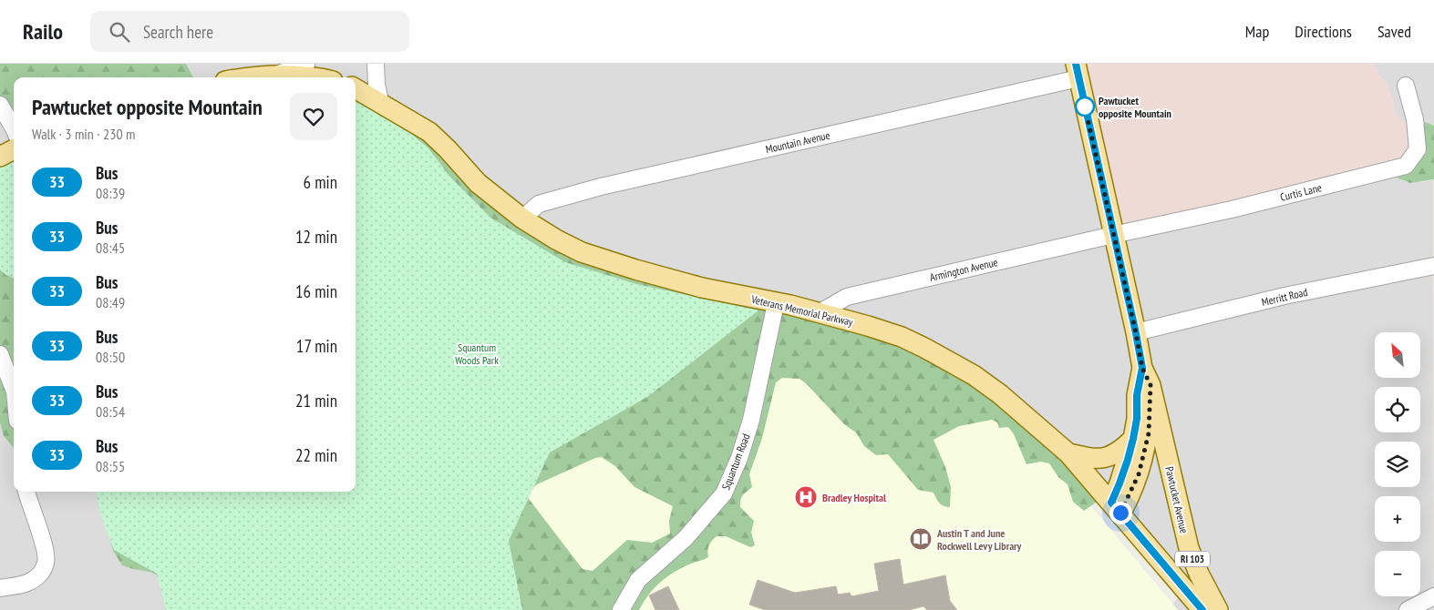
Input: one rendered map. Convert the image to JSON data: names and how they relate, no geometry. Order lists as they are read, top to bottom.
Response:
{
  "streets": {
    "main road": ["Veterans Memorial Parkway", "Pawtucket Avenue", "RI 103"],
    "street": [
      "Mountain Avenue",
      "Curtis Lane",
      "Armington Avenue",
      "Merritt Road",
      "Squantum Road"
    ]
  },
  "crossings": [
    ["Mountain Avenue", "Veterans Memorial Parkway"],
    ["Mountain Avenue", "Pawtucket Avenue"],
    ["Curtis Lane", "Armington Avenue"],
    ["Curtis Lane", "Pawtucket Avenue"],
    ["Armington Avenue", "Veterans Memorial Parkway"],
    ["Armington Avenue", "Pawtucket Avenue"],
    ["Merritt Road", "Pawtucket Avenue"],
    ["Veterans Memorial Parkway", "Squantum Road"],
    ["Veterans Memorial Parkway", "Pawtucket Avenue"]
  ],
  "parks": ["Squantum Woods Park"],
  "places": {
    "other": ["Pawtucket opposite Mountain"],
    "hospital": ["Bradley Hospital"],
    "library": ["Austin T and June Rockwell Levy Library"]
  },
  "lines": ["bus line 33"],
  "north": "top left",
  "page": {
    "header": "Railo",
    "search": "Search here",
    "nav": ["Map", "Directions", "Saved"],
    "heading": ["Pawtucket opposite Mountain", "Walk · 3 min · 230 m"],
    "list": [
      {
        "mark": "33",
        "name": "Bus",
        "note": "08:39",
        "value": "6 min"
      },
      {
        "mark": "33",
        "name": "Bus",
        "note": "08:45",
        "value": "12 min"
      },
      {
        "mark": "33",
        "name": "Bus",
        "note": "08:49",
        "value": "16 min"
      },
      {
        "mark": "33",
        "name": "Bus",
        "note": "08:50",
        "value": "17 min"
      },
      {
        "mark": "33",
        "name": "Bus",
        "note": "08:54",
        "value": "21 min"
      },
      {
        "mark": "33",
        "name": "Bus",
        "note": "08:55",
        "value": "22 min"
      }
    ],
    "map_buttons": ["+", "−"]
  }
}
